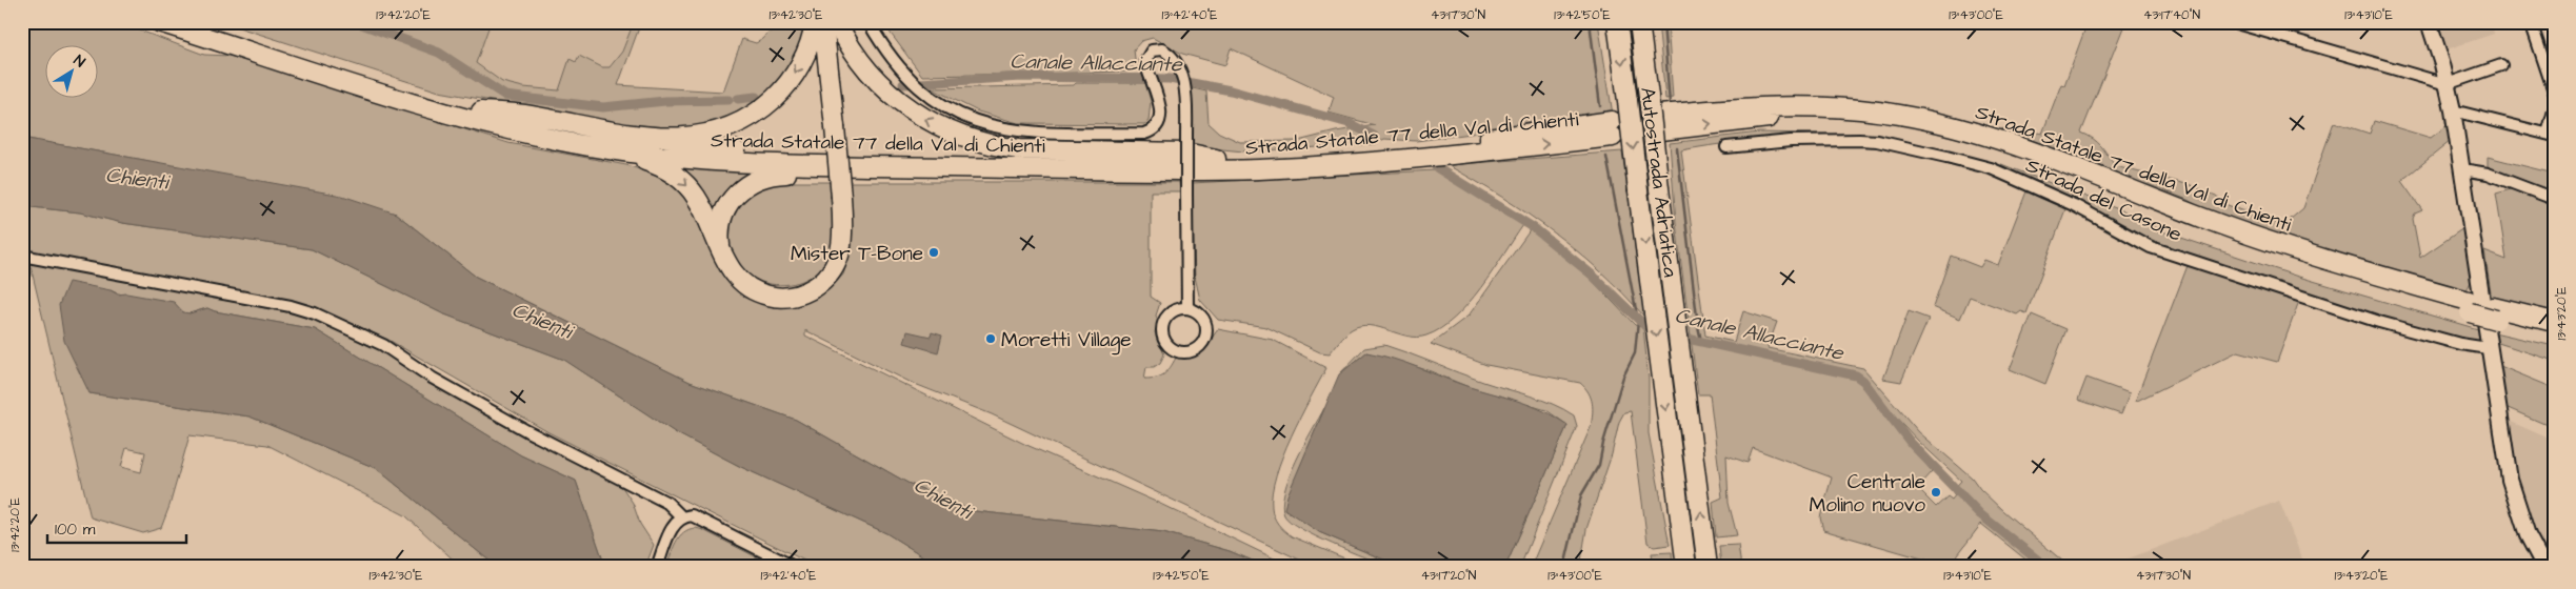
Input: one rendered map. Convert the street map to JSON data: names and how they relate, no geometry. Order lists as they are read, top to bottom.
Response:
{
  "streets": {
    "highway": ["Strada Statale 77 della Val di Chienti", "Autostrada Adriatica"],
    "street": ["Strada del Casone"]
  },
  "water": ["Canale Allacciante", "Chienti"],
  "places": ["Mister T-Bone", "Moretti Village", "Centrale Molino nuovo"],
  "scale_bar": "100 m",
  "north": "top right",
  "coordinates": [
    "13°42'20\"E",
    "13°42'30\"E",
    "13°42'40\"E",
    "43°17'30\"N",
    "13°42'50\"E",
    "13°43'00\"E",
    "43°17'40\"N",
    "13°43'10\"E",
    "13°43'20\"E",
    "43°17'20\"N"
  ]
}
